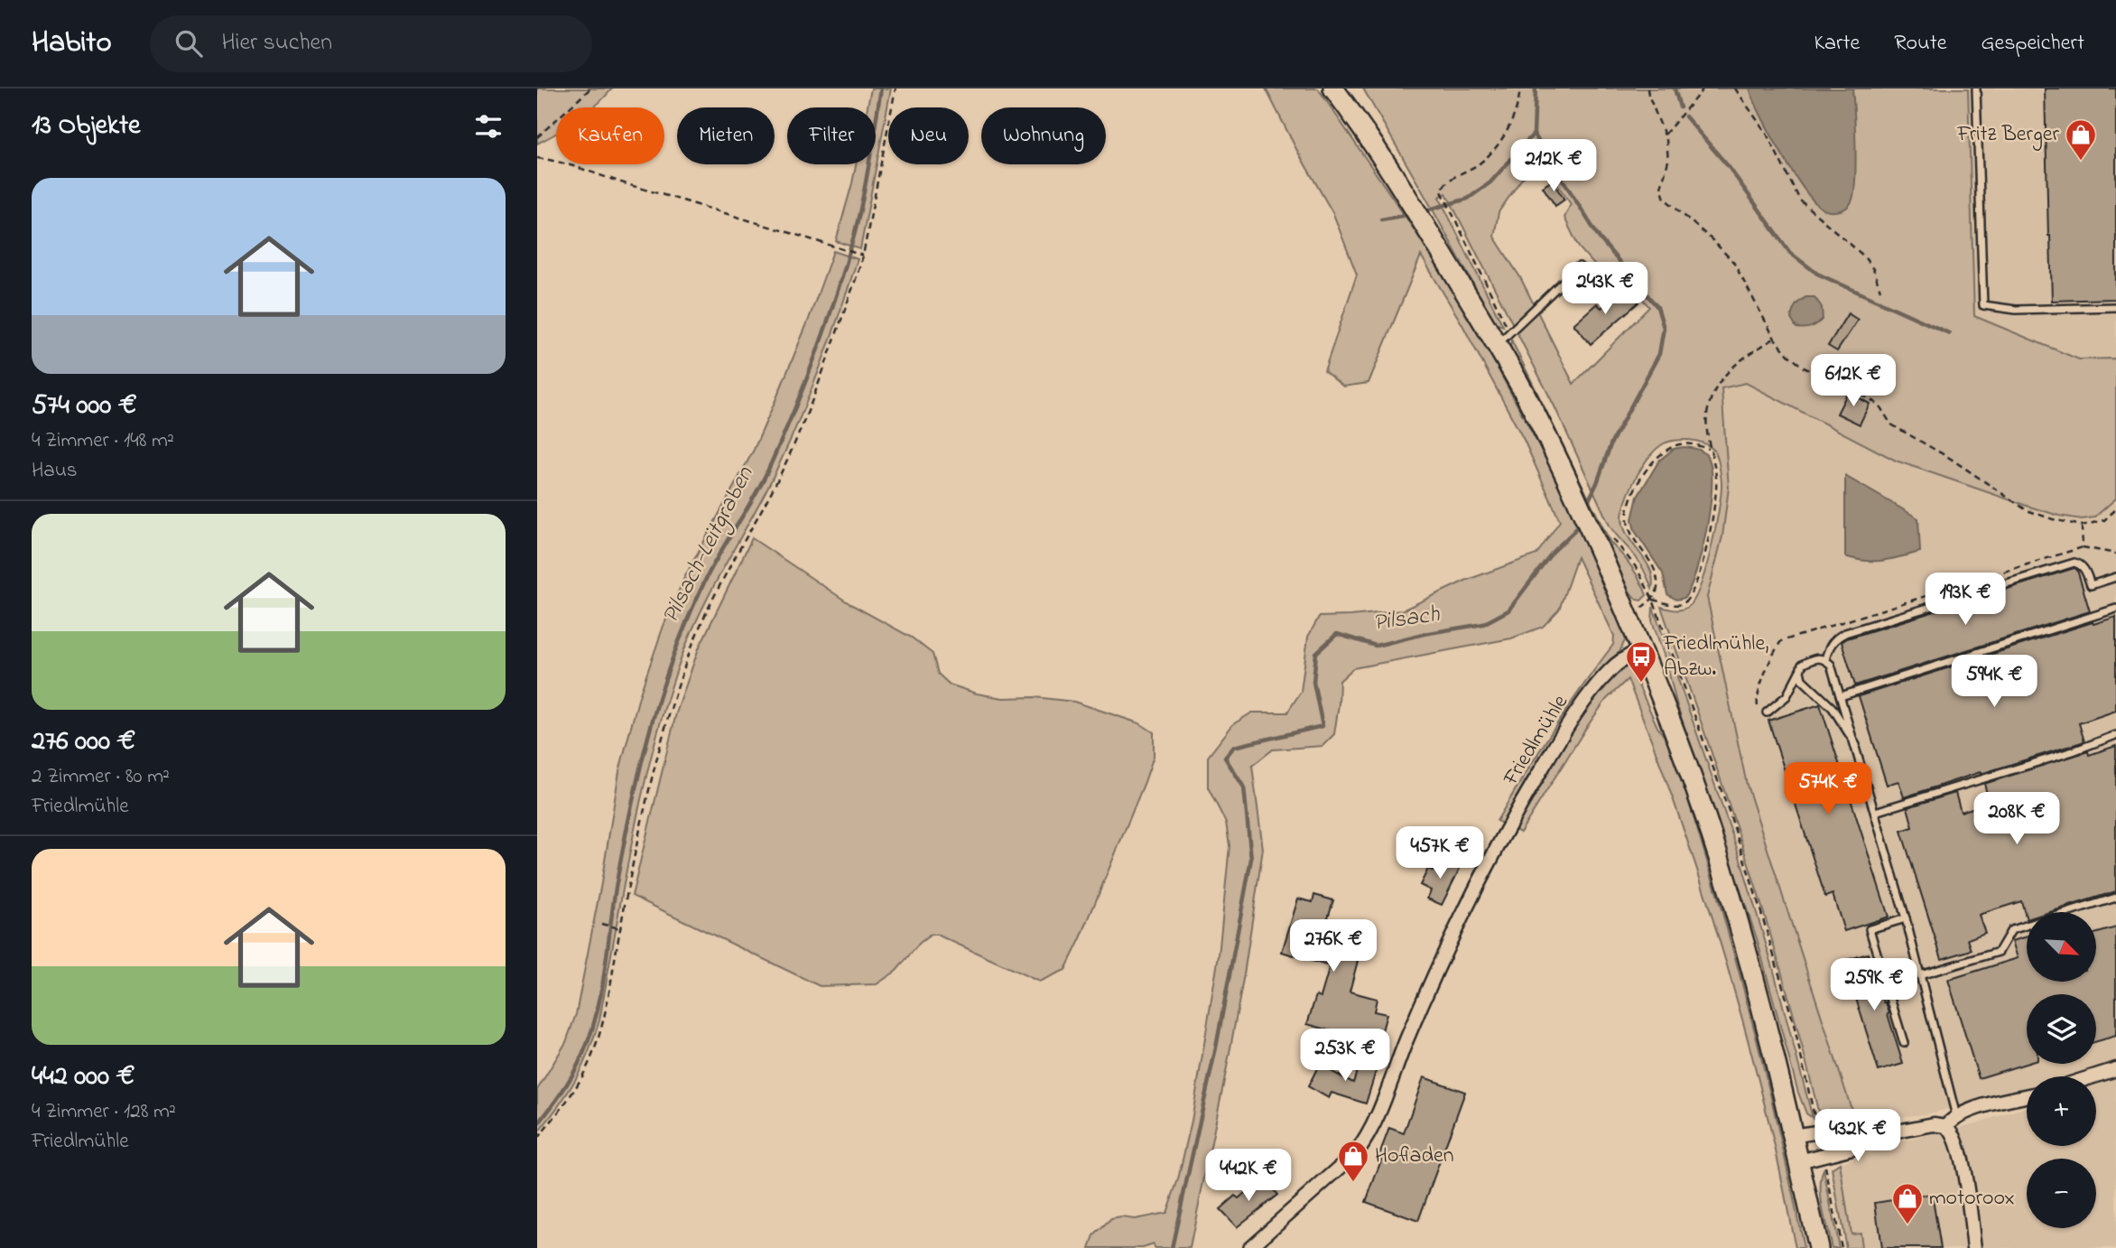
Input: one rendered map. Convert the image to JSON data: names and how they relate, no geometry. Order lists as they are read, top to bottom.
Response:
{
  "streets": {
    "street": ["Friedlmühle"]
  },
  "water": ["Pilsach-Leitgraben", "Pilsach"],
  "places": {
    "shop": ["Fritz Berger", "Hofladen", "motoroox"],
    "bus stop": ["Friedlmühle, Abzw."]
  },
  "north": "bottom right",
  "page": {
    "header": "Habito",
    "search": "Hier suchen",
    "nav": ["Karte", "Route", "Gespeichert"],
    "heading": "13 Objekte",
    "chip": [
      "Kaufen",
      "Mieten",
      "Filter",
      "Neu",
      "Wohnung"
    ],
    "price": [
      "212K €",
      "243K €",
      "612K €",
      "193K €",
      "594K €",
      "574K €",
      "208K €",
      "457K €",
      "276K €",
      "259K €",
      "253K €",
      "432K €",
      "442K €"
    ],
    "list": [
      {
        "name": "574 000 €",
        "note": "4 Zimmer · 148 m² · Haus"
      },
      {
        "name": "276 000 €",
        "note": "2 Zimmer · 80 m² · Friedlmühle"
      },
      {
        "name": "442 000 €",
        "note": "4 Zimmer · 128 m² · Friedlmühle"
      }
    ],
    "map_buttons": ["+", "−"]
  }
}
